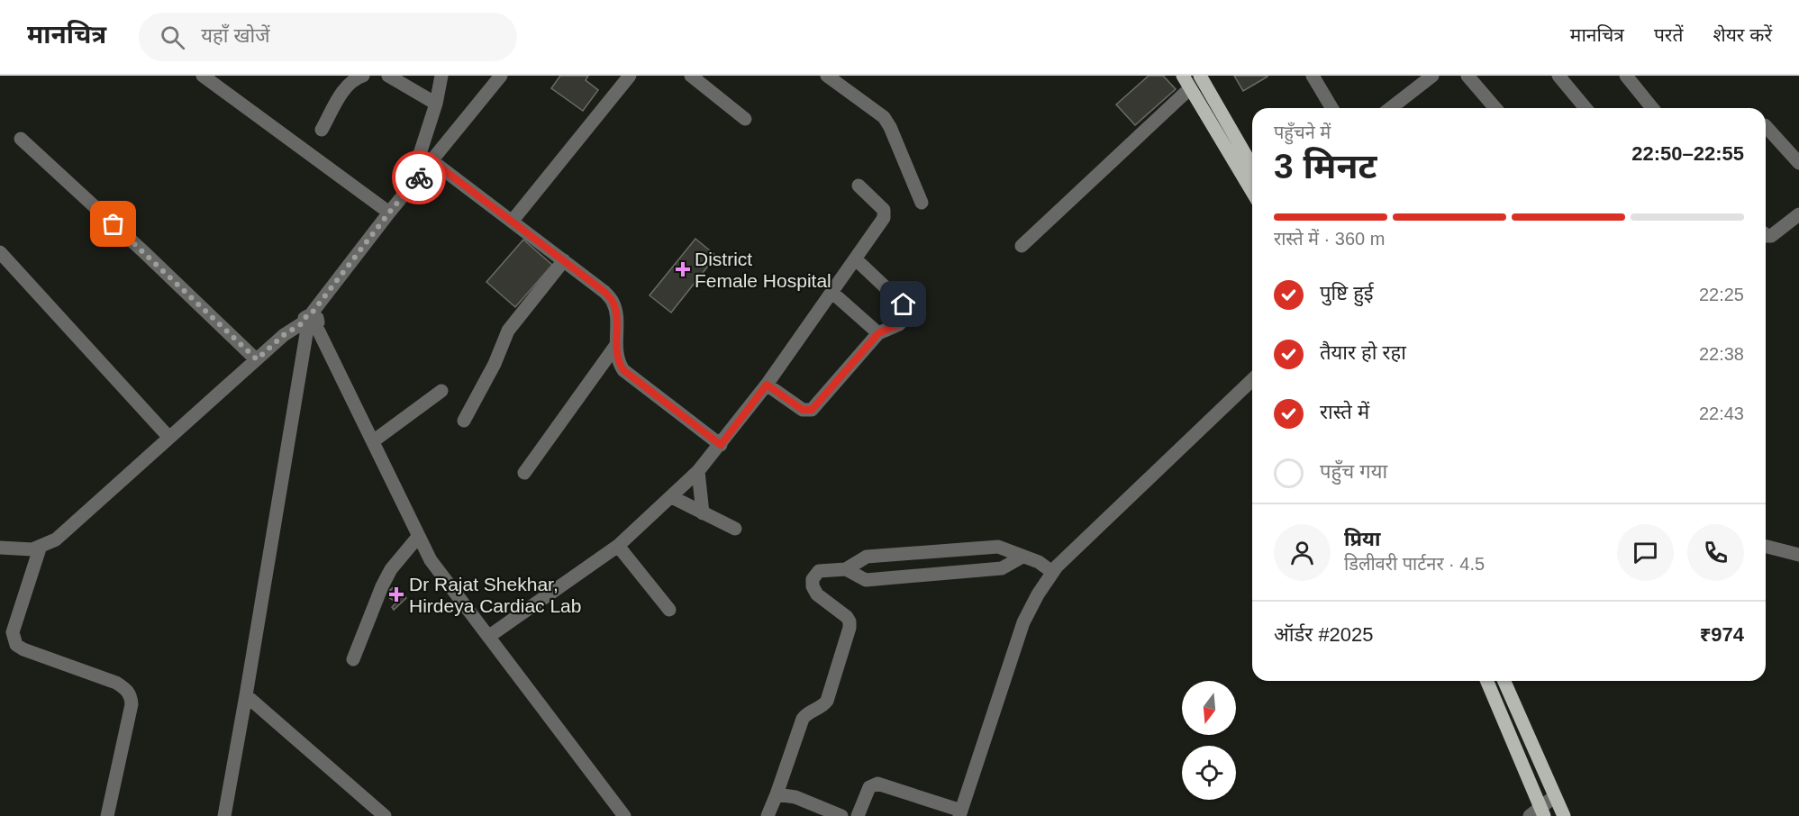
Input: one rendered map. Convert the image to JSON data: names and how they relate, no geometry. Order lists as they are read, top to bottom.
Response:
{
  "places": {
    "health": ["District Female Hospital", "Dr Rajat Shekhar, Hirdeya Cardiac Lab"]
  },
  "north": "bottom",
  "page": {
    "header": "मानचित्र",
    "search": "यहाँ खोजें",
    "nav": ["मानचित्र", "परतें", "शेयर करें"],
    "heading": ["3 मिनट", "पहुँचने में", "22:50–22:55"],
    "panel": [
      "प्रिया",
      "डिलीवरी पार्टनर · 4.5",
      "ऑर्डर #2025",
      "₹974"
    ],
    "bar": "रास्ते में · 360 m",
    "list": [
      ["पुष्टि हुई", "22:25"],
      ["तैयार हो रहा", "22:38"],
      ["रास्ते में", "22:43"],
      "पहुँच गया"
    ]
  }
}
